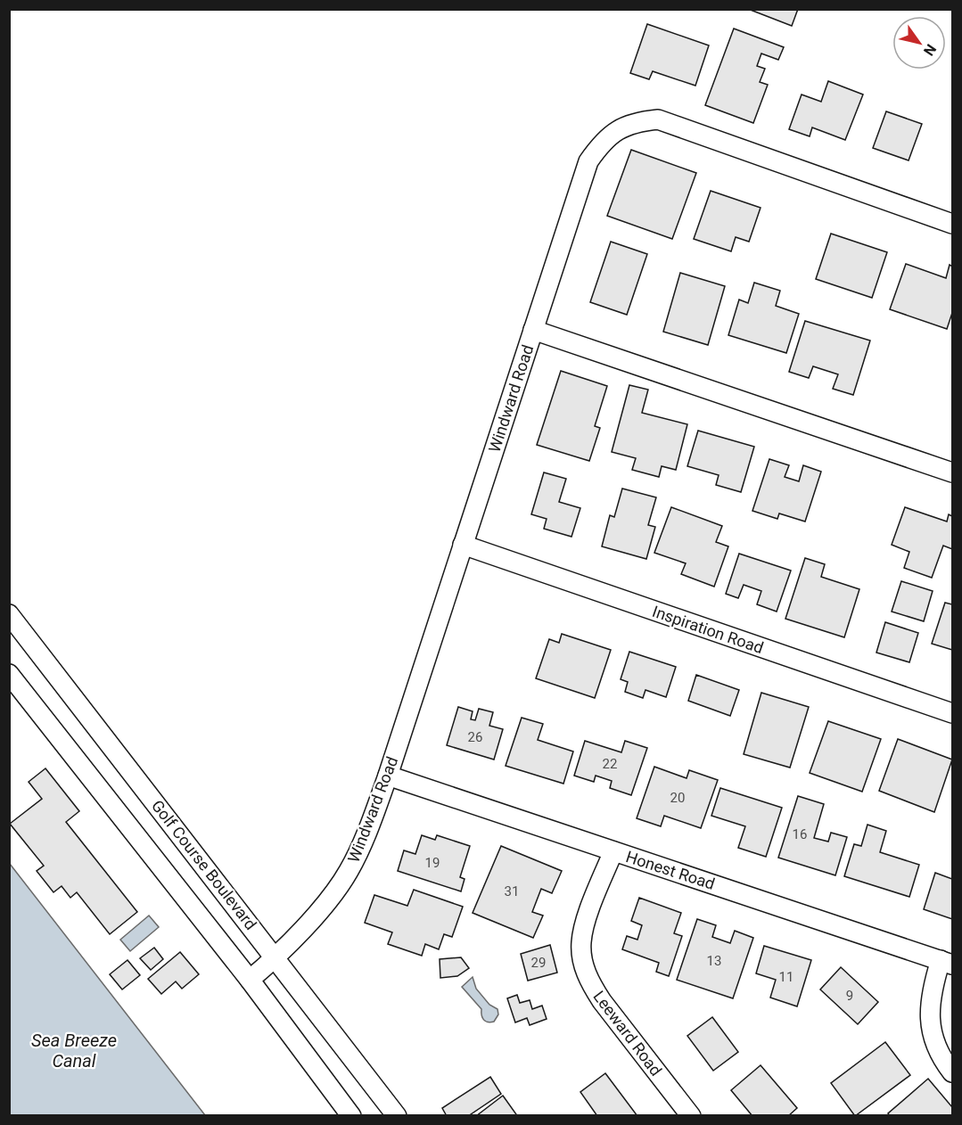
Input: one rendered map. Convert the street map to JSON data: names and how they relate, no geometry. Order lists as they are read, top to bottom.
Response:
{
  "streets": {
    "street": [
      "Windward Road",
      "Inspiration Road",
      "Golf Course Boulevard",
      "Honest Road",
      "Leeward Road"
    ]
  },
  "crossings": [
    ["Windward Road", "Inspiration Road"],
    ["Windward Road", "Golf Course Boulevard"],
    ["Windward Road", "Honest Road"],
    ["Honest Road", "Leeward Road"]
  ],
  "water": ["Sea Breeze Canal"],
  "house_numbers": [
    "26",
    "22",
    "20",
    "16",
    "19",
    "31",
    "13",
    "29",
    "11",
    "9"
  ],
  "north": "bottom right"
}
